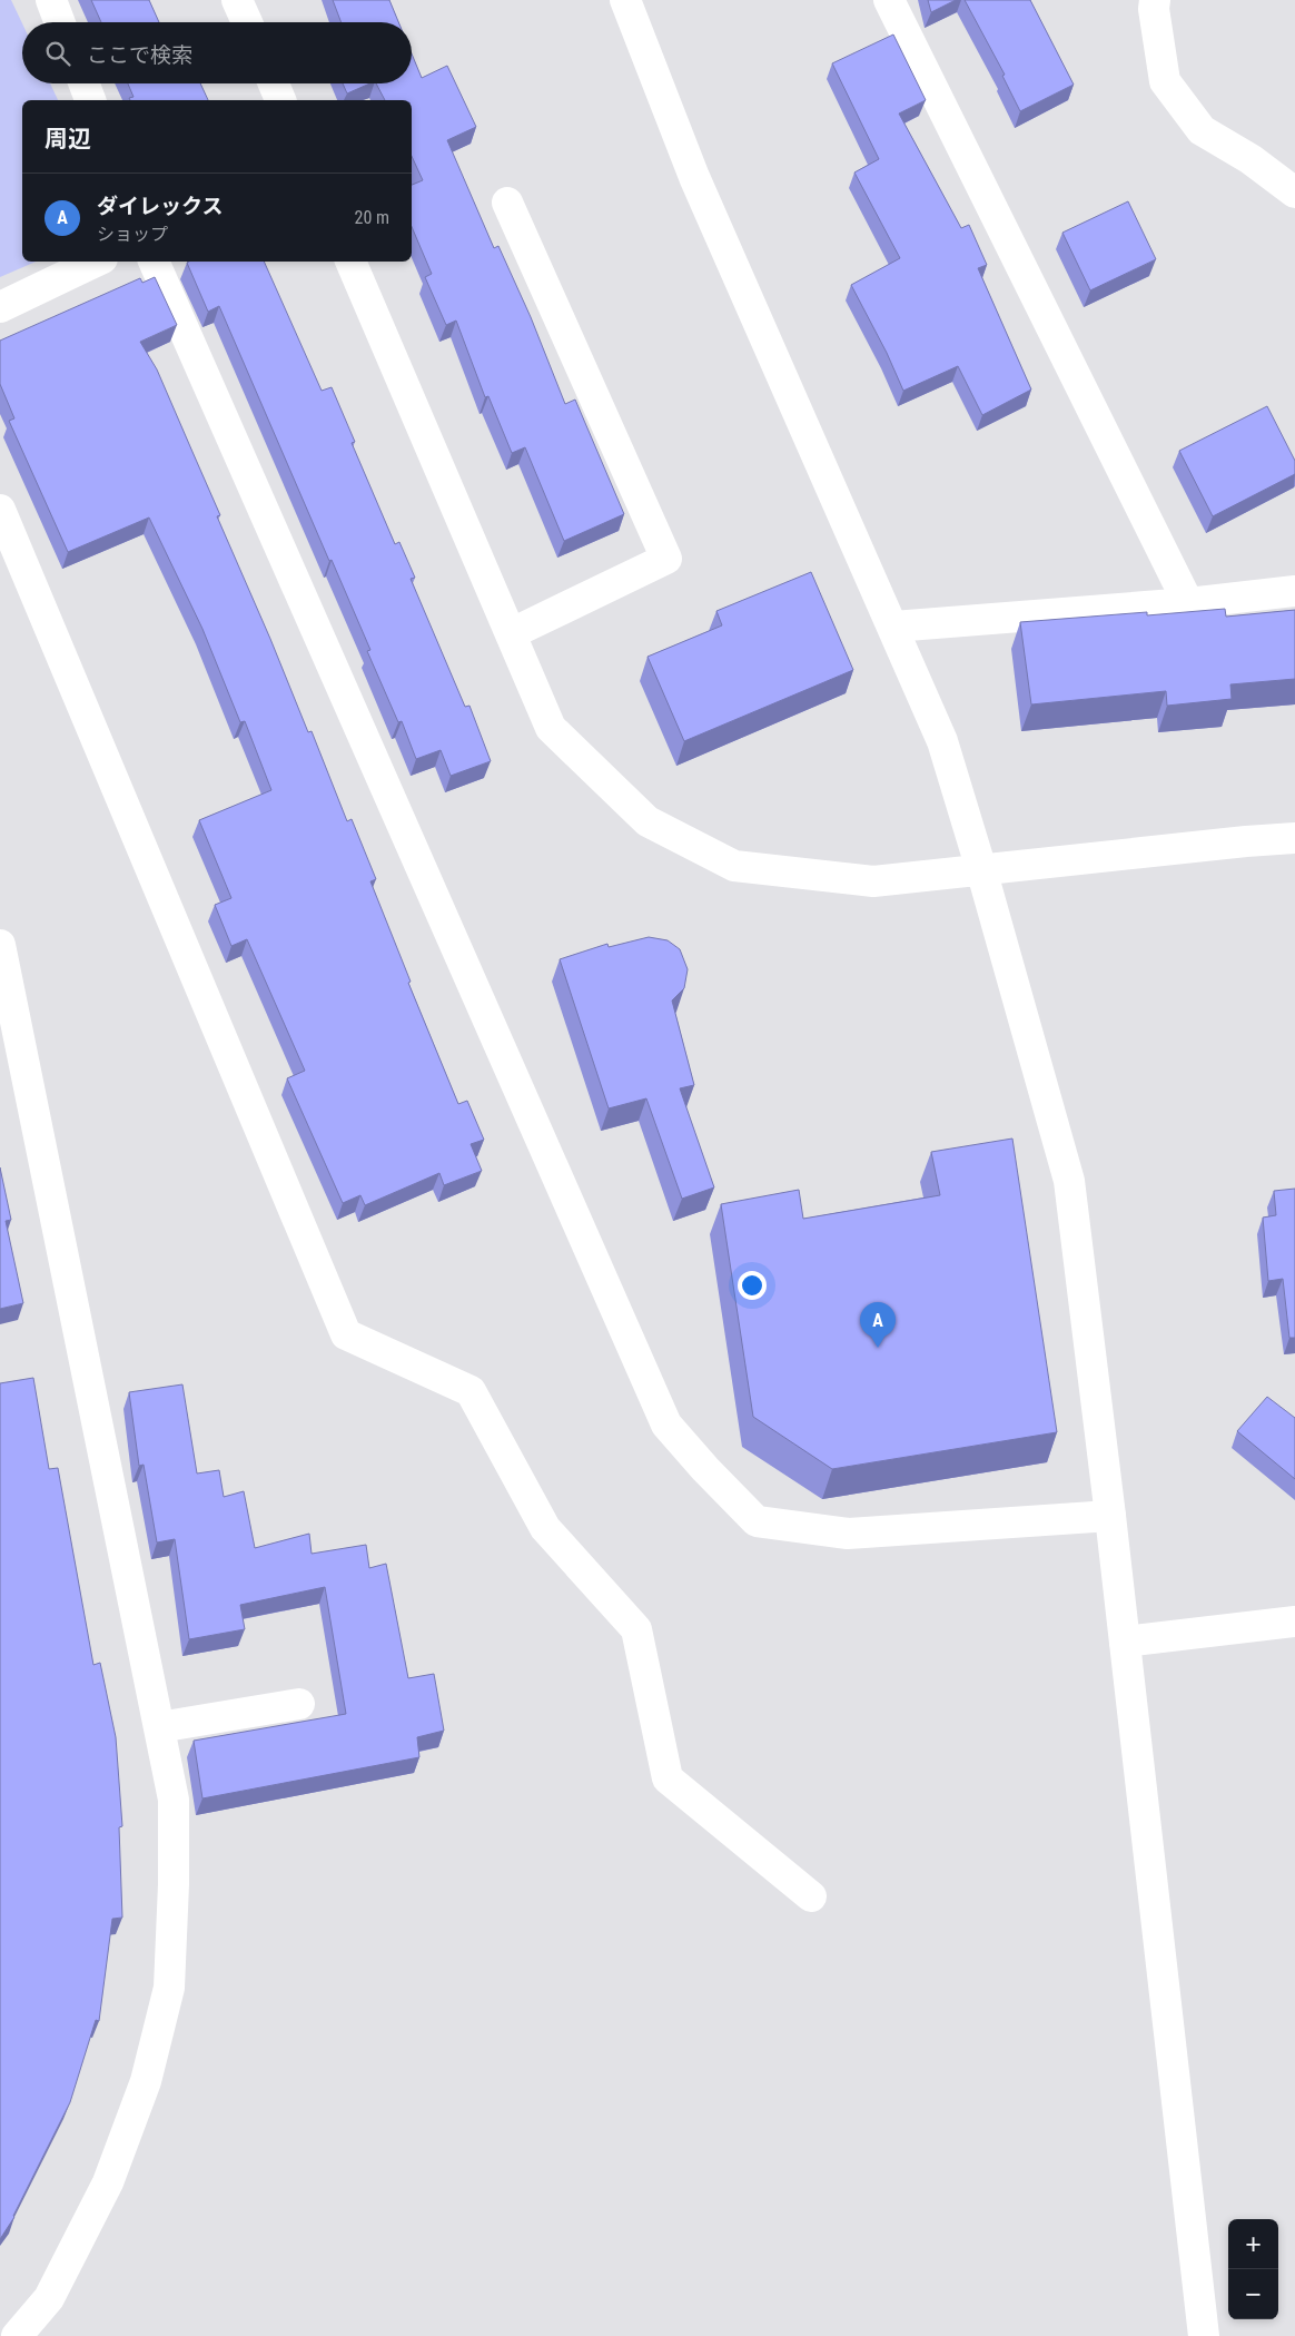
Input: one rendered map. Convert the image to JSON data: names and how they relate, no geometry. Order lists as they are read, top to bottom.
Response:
{
  "page": {
    "search": "ここで検索",
    "heading": "周辺",
    "list": [
      {
        "mark": "A",
        "name": "ダイレックス",
        "note": "ショップ",
        "value": "20 m"
      }
    ],
    "pins": "A",
    "map_buttons": ["+", "−"]
  }
}
